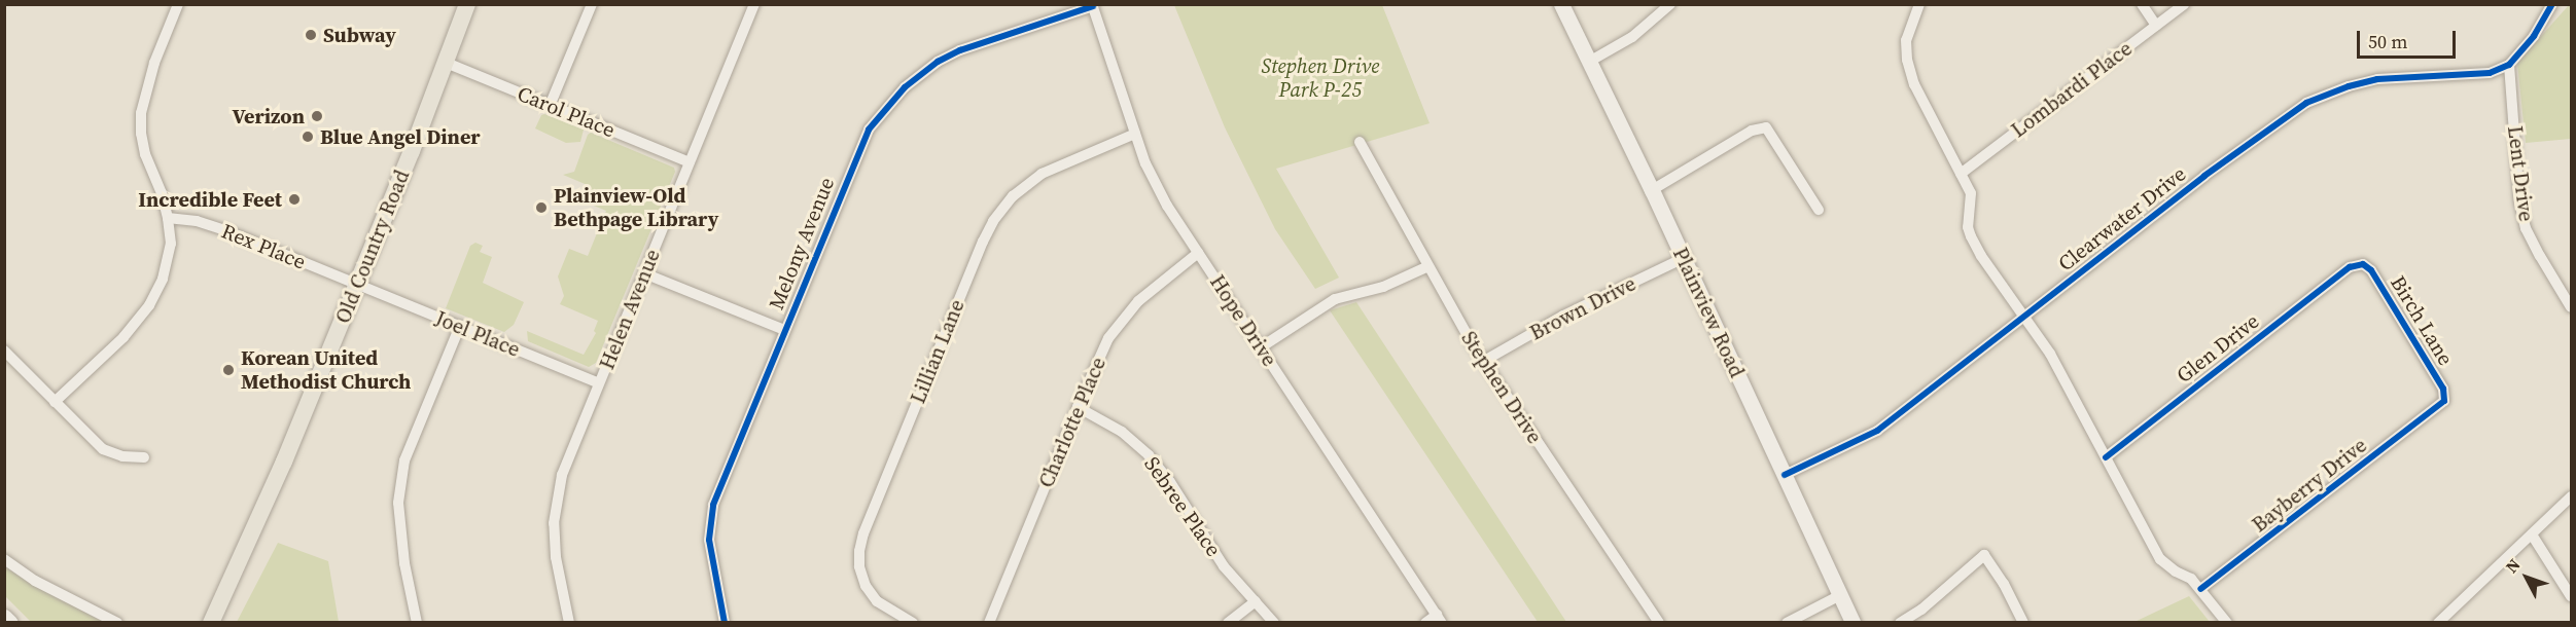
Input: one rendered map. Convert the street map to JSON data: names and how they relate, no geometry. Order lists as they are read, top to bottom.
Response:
{
  "streets": {
    "main road": ["Old Country Road", "Plainview Road"],
    "street": [
      "Lombardi Place",
      "Carol Place",
      "Lent Drive",
      "Clearwater Drive",
      "Melony Avenue",
      "Rex Place",
      "Brown Drive",
      "Helen Avenue",
      "Hope Drive",
      "Birch Lane",
      "Joel Place",
      "Glen Drive",
      "Lillian Lane",
      "Stephen Drive",
      "Charlotte Place",
      "Bayberry Drive",
      "Sebree Place"
    ]
  },
  "crossings": [
    ["Carol Place", "Old Country Road"],
    ["Carol Place", "Helen Avenue"],
    ["Lent Drive", "Clearwater Drive"],
    ["Clearwater Drive", "Plainview Road"],
    ["Melony Avenue", "Hope Drive"],
    ["Rex Place", "Old Country Road"],
    ["Rex Place", "Joel Place"],
    ["Old Country Road", "Joel Place"],
    ["Brown Drive", "Plainview Road"],
    ["Brown Drive", "Stephen Drive"],
    ["Helen Avenue", "Joel Place"],
    ["Hope Drive", "Lillian Lane"],
    ["Hope Drive", "Charlotte Place"],
    ["Birch Lane", "Glen Drive"],
    ["Birch Lane", "Bayberry Drive"],
    ["Charlotte Place", "Sebree Place"]
  ],
  "parks": ["Stephen Drive Park P-25"],
  "places": [
    "Subway",
    "Verizon",
    "Blue Angel Diner",
    "Incredible Feet",
    "Plainview-Old Bethpage Library",
    "Korean United Methodist Church"
  ],
  "scale_bar": "50 m",
  "north": "top left"
}
